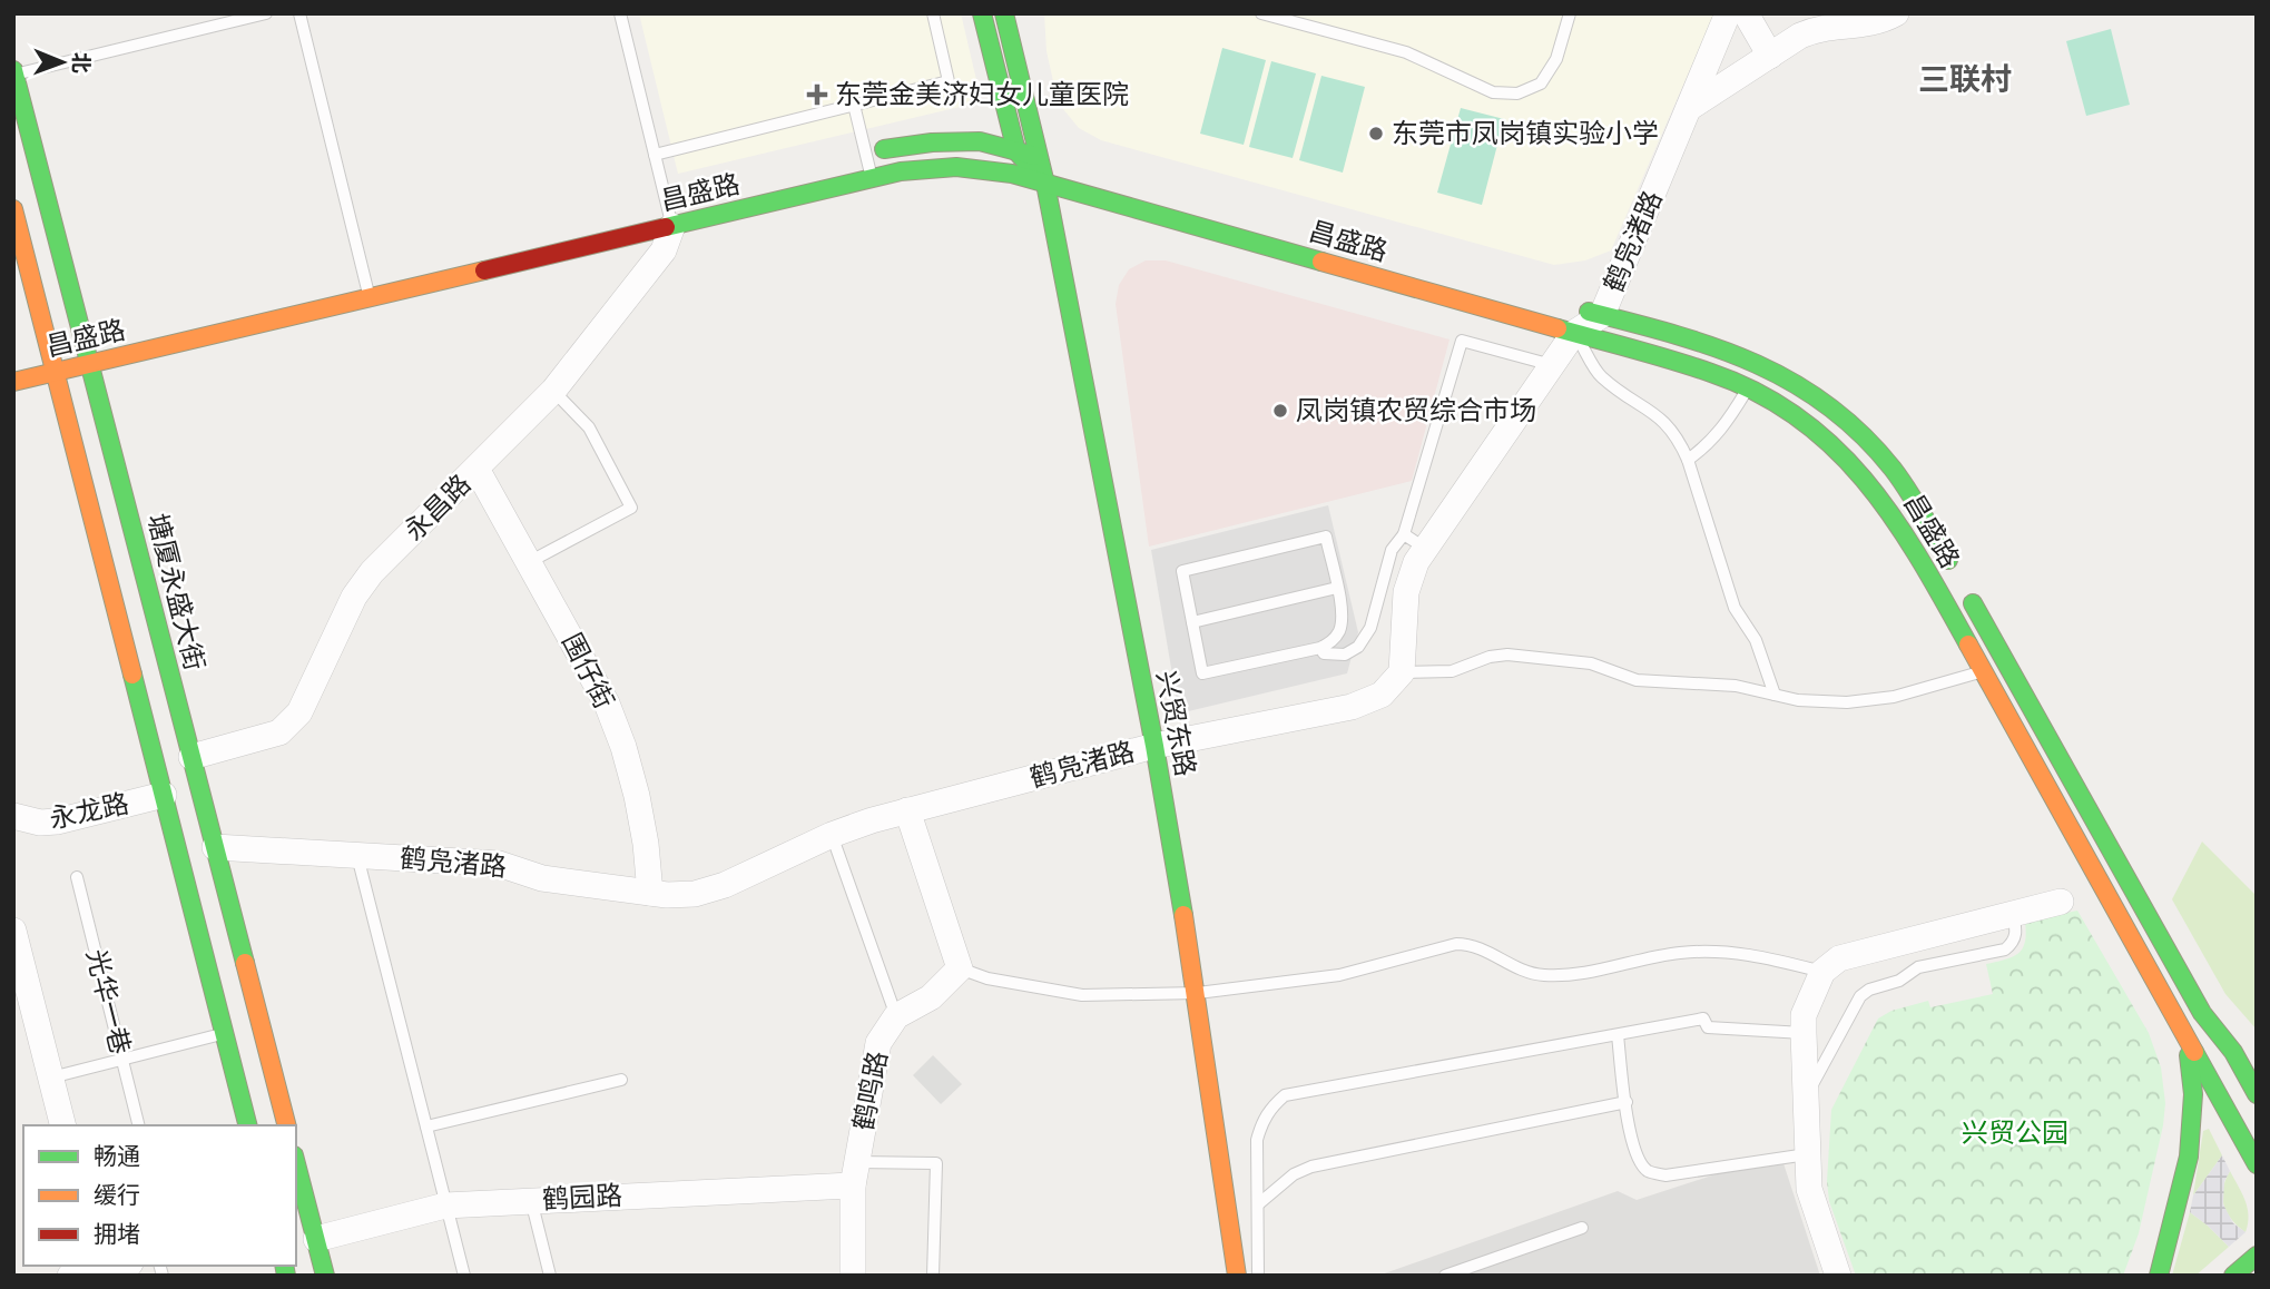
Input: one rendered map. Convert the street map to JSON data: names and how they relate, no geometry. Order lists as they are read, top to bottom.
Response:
{
  "streets": {
    "street": [
      "昌盛路",
      "鹤凫渚路",
      "永昌路",
      "塘厦永盛大街",
      "围仔街",
      "兴贸东路",
      "永龙路",
      "鹤鸣路",
      "鹤园路"
    ],
    "lane": ["光华一巷"]
  },
  "crossings": [
    ["昌盛路", "鹤凫渚路"],
    ["昌盛路", "永昌路"],
    ["昌盛路", "塘厦永盛大街"],
    ["昌盛路", "兴贸东路"],
    ["鹤凫渚路", "塘厦永盛大街"],
    ["鹤凫渚路", "围仔街"],
    ["鹤凫渚路", "兴贸东路"],
    ["永昌路", "塘厦永盛大街"],
    ["永昌路", "围仔街"],
    ["鹤鸣路", "鹤园路"]
  ],
  "districts": ["三联村"],
  "parks": ["兴贸公园"],
  "places": {
    "health": ["东莞金美济妇女儿童医院"],
    "other": ["东莞市凤岗镇实验小学", "凤岗镇农贸综合市场"]
  },
  "legend": ["畅通", "缓行", "拥堵"],
  "north": "right"
}
